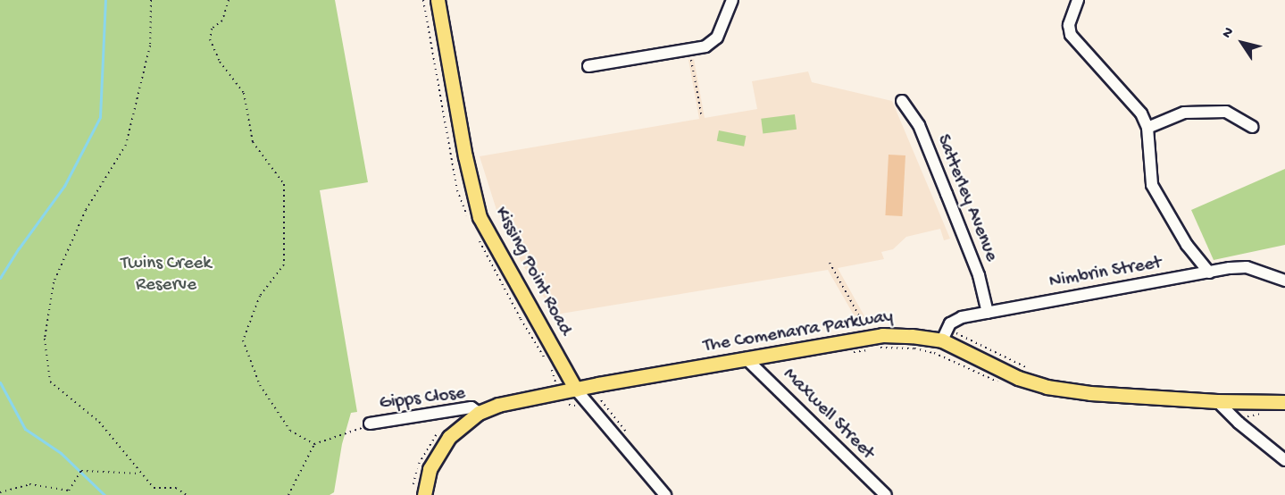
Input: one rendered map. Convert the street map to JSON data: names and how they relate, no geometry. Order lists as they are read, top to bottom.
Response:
{
  "streets": {
    "main road": ["Kissing Point Road", "The Comenarra Parkway"],
    "street": [
      "Satterley Avenue",
      "Nimbrin Street",
      "Gipps Close",
      "Maxwell Street"
    ]
  },
  "crossings": [
    ["Satterley Avenue", "Nimbrin Street"],
    ["Kissing Point Road", "The Comenarra Parkway"],
    ["Nimbrin Street", "The Comenarra Parkway"],
    ["The Comenarra Parkway", "Gipps Close"],
    ["The Comenarra Parkway", "Maxwell Street"]
  ],
  "parks": ["Twins Creek Reserve"],
  "north": "top left"
}
